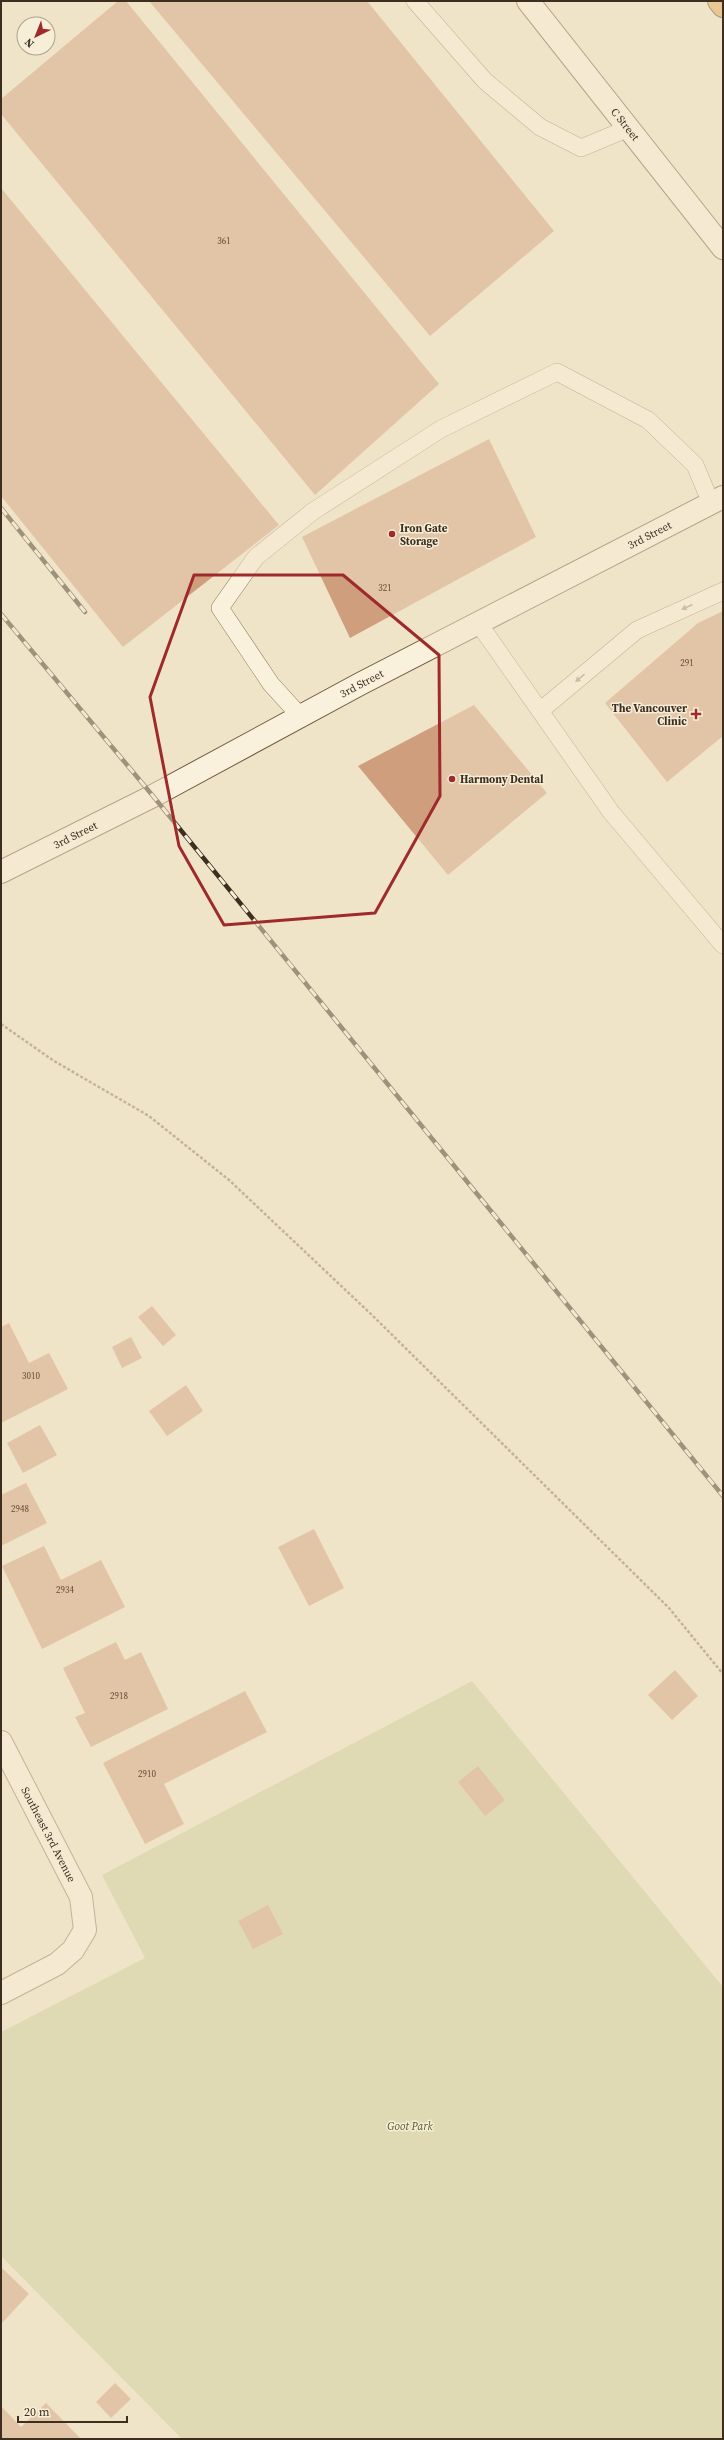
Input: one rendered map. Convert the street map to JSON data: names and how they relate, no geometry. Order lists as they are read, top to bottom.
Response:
{
  "streets": {
    "street": ["C Street", "3rd Street", "Southeast 3rd Avenue"]
  },
  "parks": ["Goot Park"],
  "places": {
    "other": ["Iron Gate Storage", "Harmony Dental"],
    "health": ["The Vancouver Clinic"]
  },
  "house_numbers": [
    "361",
    "321",
    "291",
    "3010",
    "2948",
    "2934",
    "2918",
    "2910"
  ],
  "scale_bar": "20 m",
  "north": "bottom left"
}
